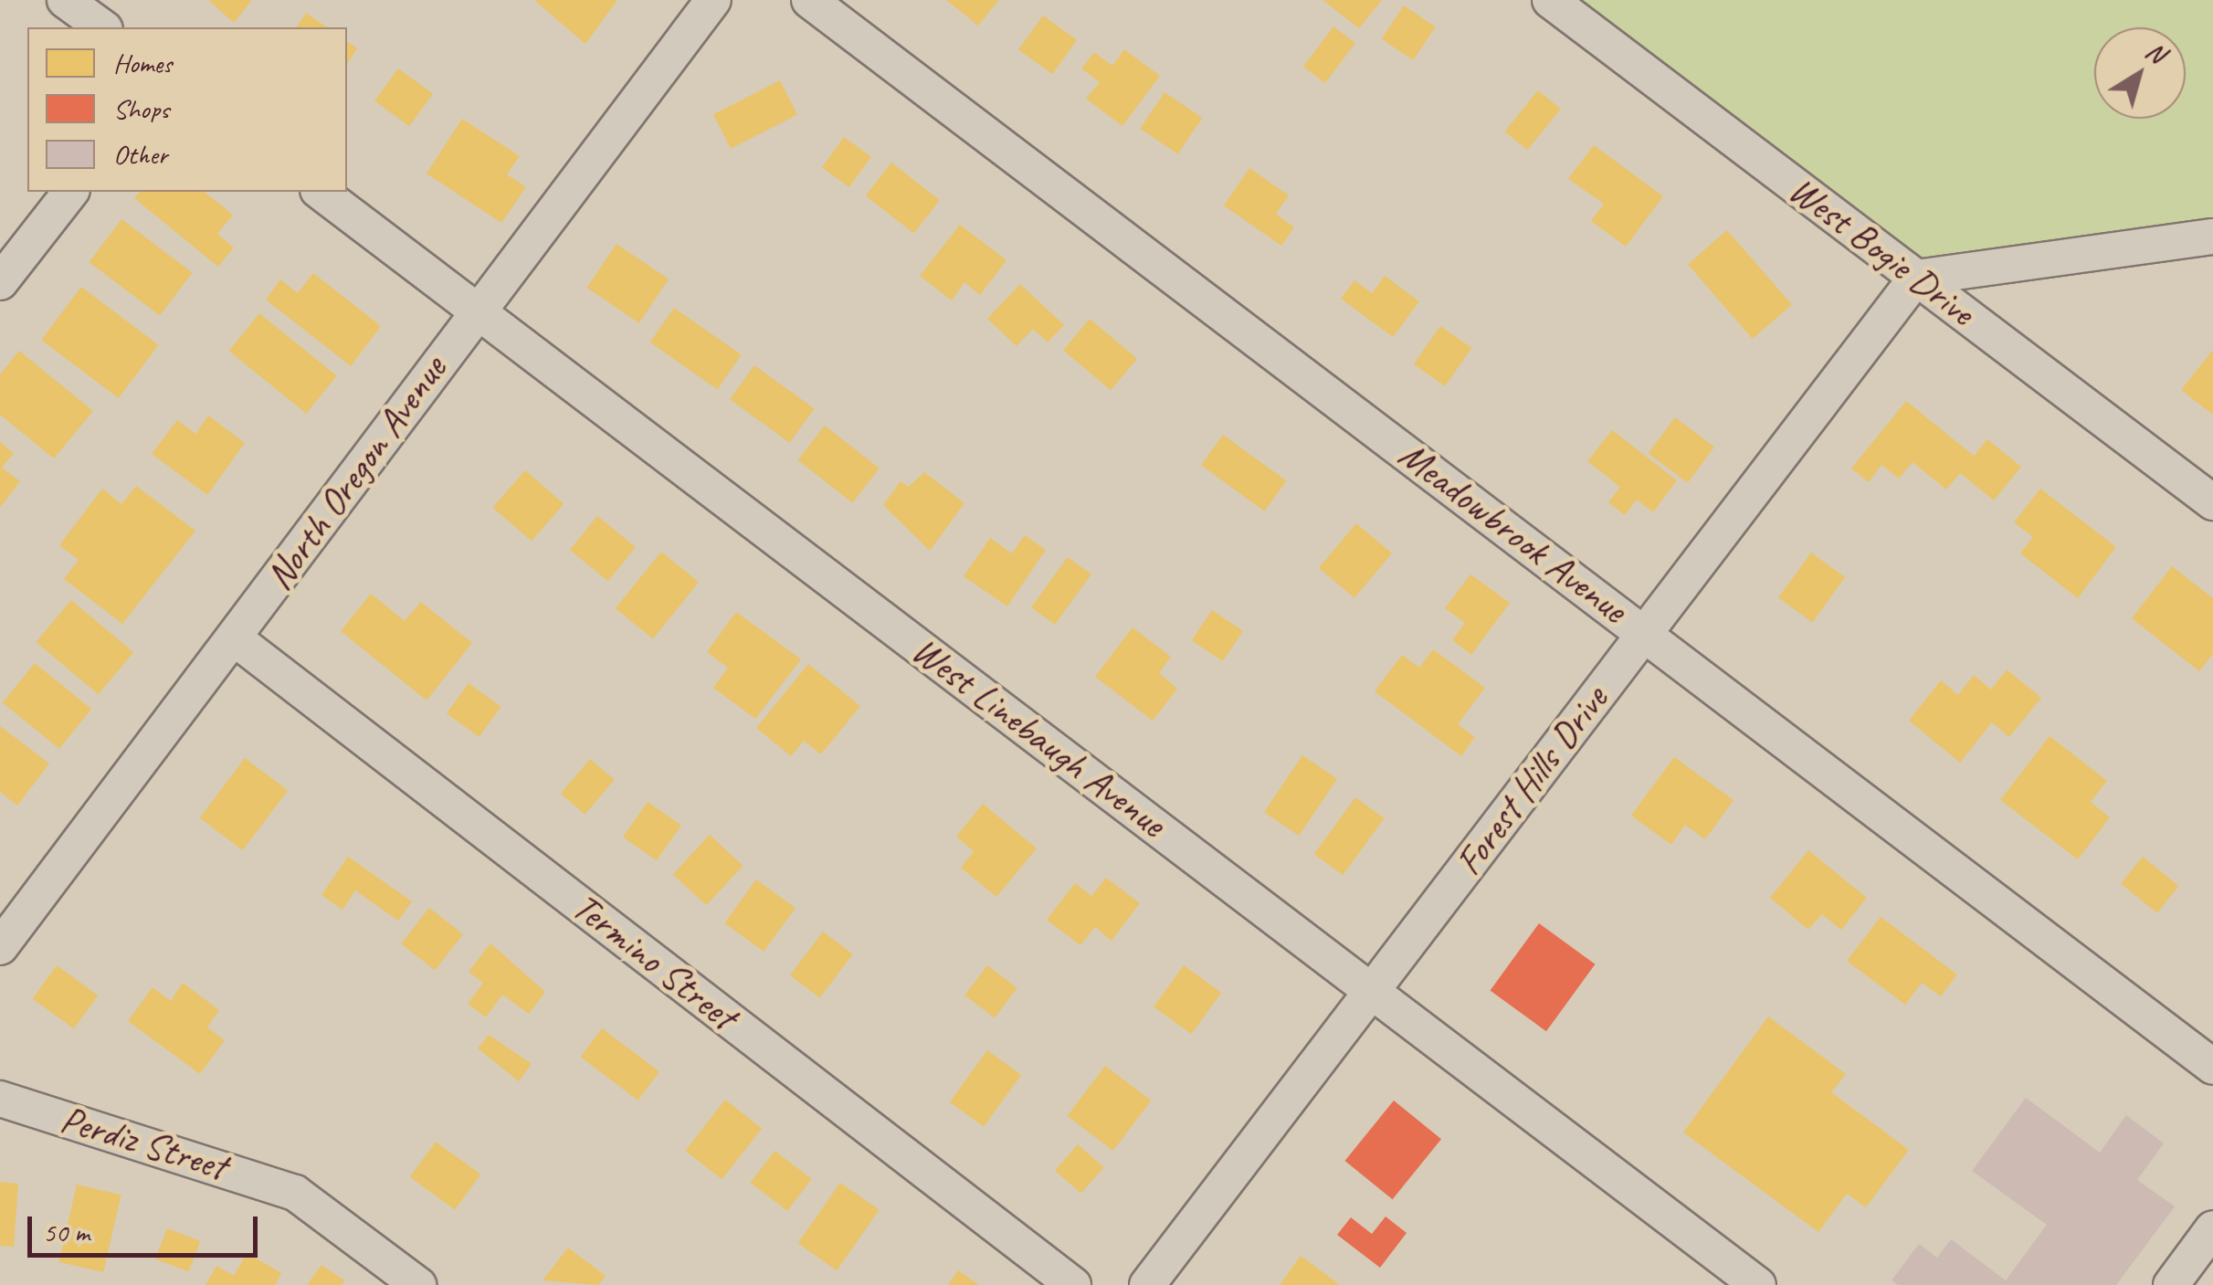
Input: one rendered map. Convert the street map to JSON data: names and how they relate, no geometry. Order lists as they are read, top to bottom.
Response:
{
  "streets": {
    "street": [
      "West Bogie Drive",
      "North Oregon Avenue",
      "Meadowbrook Avenue",
      "West Linebaugh Avenue",
      "Forest Hills Drive",
      "Termino Street",
      "Perdiz Street"
    ]
  },
  "crossings": [
    ["West Bogie Drive", "Forest Hills Drive"],
    ["North Oregon Avenue", "West Linebaugh Avenue"],
    ["North Oregon Avenue", "Termino Street"],
    ["Meadowbrook Avenue", "Forest Hills Drive"],
    ["West Linebaugh Avenue", "Forest Hills Drive"]
  ],
  "legend": ["Homes", "Shops", "Other"],
  "scale_bar": "50 m",
  "north": "top right"
}
